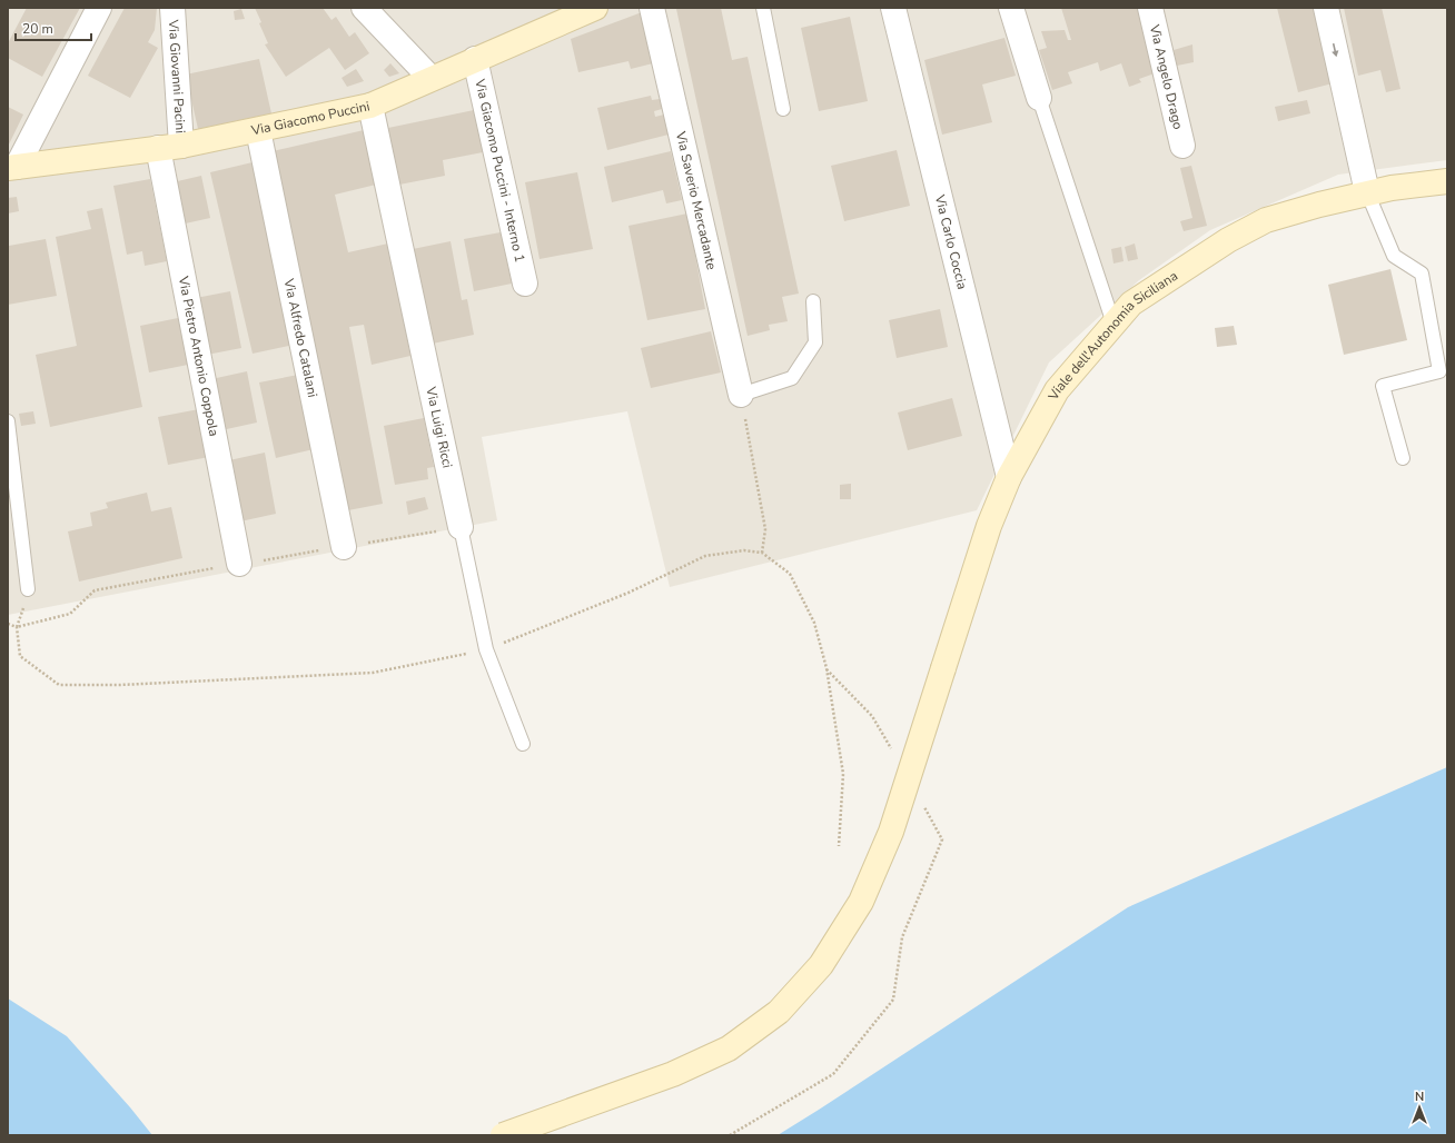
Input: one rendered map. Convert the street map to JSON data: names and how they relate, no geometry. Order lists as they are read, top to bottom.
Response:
{
  "streets": {
    "street": [
      "Via Giovanni Pacini",
      "Via Angelo Drago",
      "Via Giacomo Puccini",
      "Via Giacomo Puccini - Interno 1",
      "Via Saverio Mercadante",
      "Via Carlo Coccia",
      "Via Alfredo Catalani",
      "Viale dell'Autonomia Siciliana",
      "Via Pietro Antonio Coppola",
      "Via Luigi Ricci"
    ]
  },
  "crossings": [
    ["Via Giovanni Pacini", "Via Giacomo Puccini"],
    ["Via Giovanni Pacini", "Via Pietro Antonio Coppola"],
    ["Via Giacomo Puccini", "Via Giacomo Puccini - Interno 1"],
    ["Via Giacomo Puccini", "Via Alfredo Catalani"],
    ["Via Giacomo Puccini", "Via Pietro Antonio Coppola"],
    ["Via Giacomo Puccini", "Via Luigi Ricci"],
    ["Via Carlo Coccia", "Viale dell'Autonomia Siciliana"]
  ],
  "scale_bar": "20 m",
  "north": "top"
}
